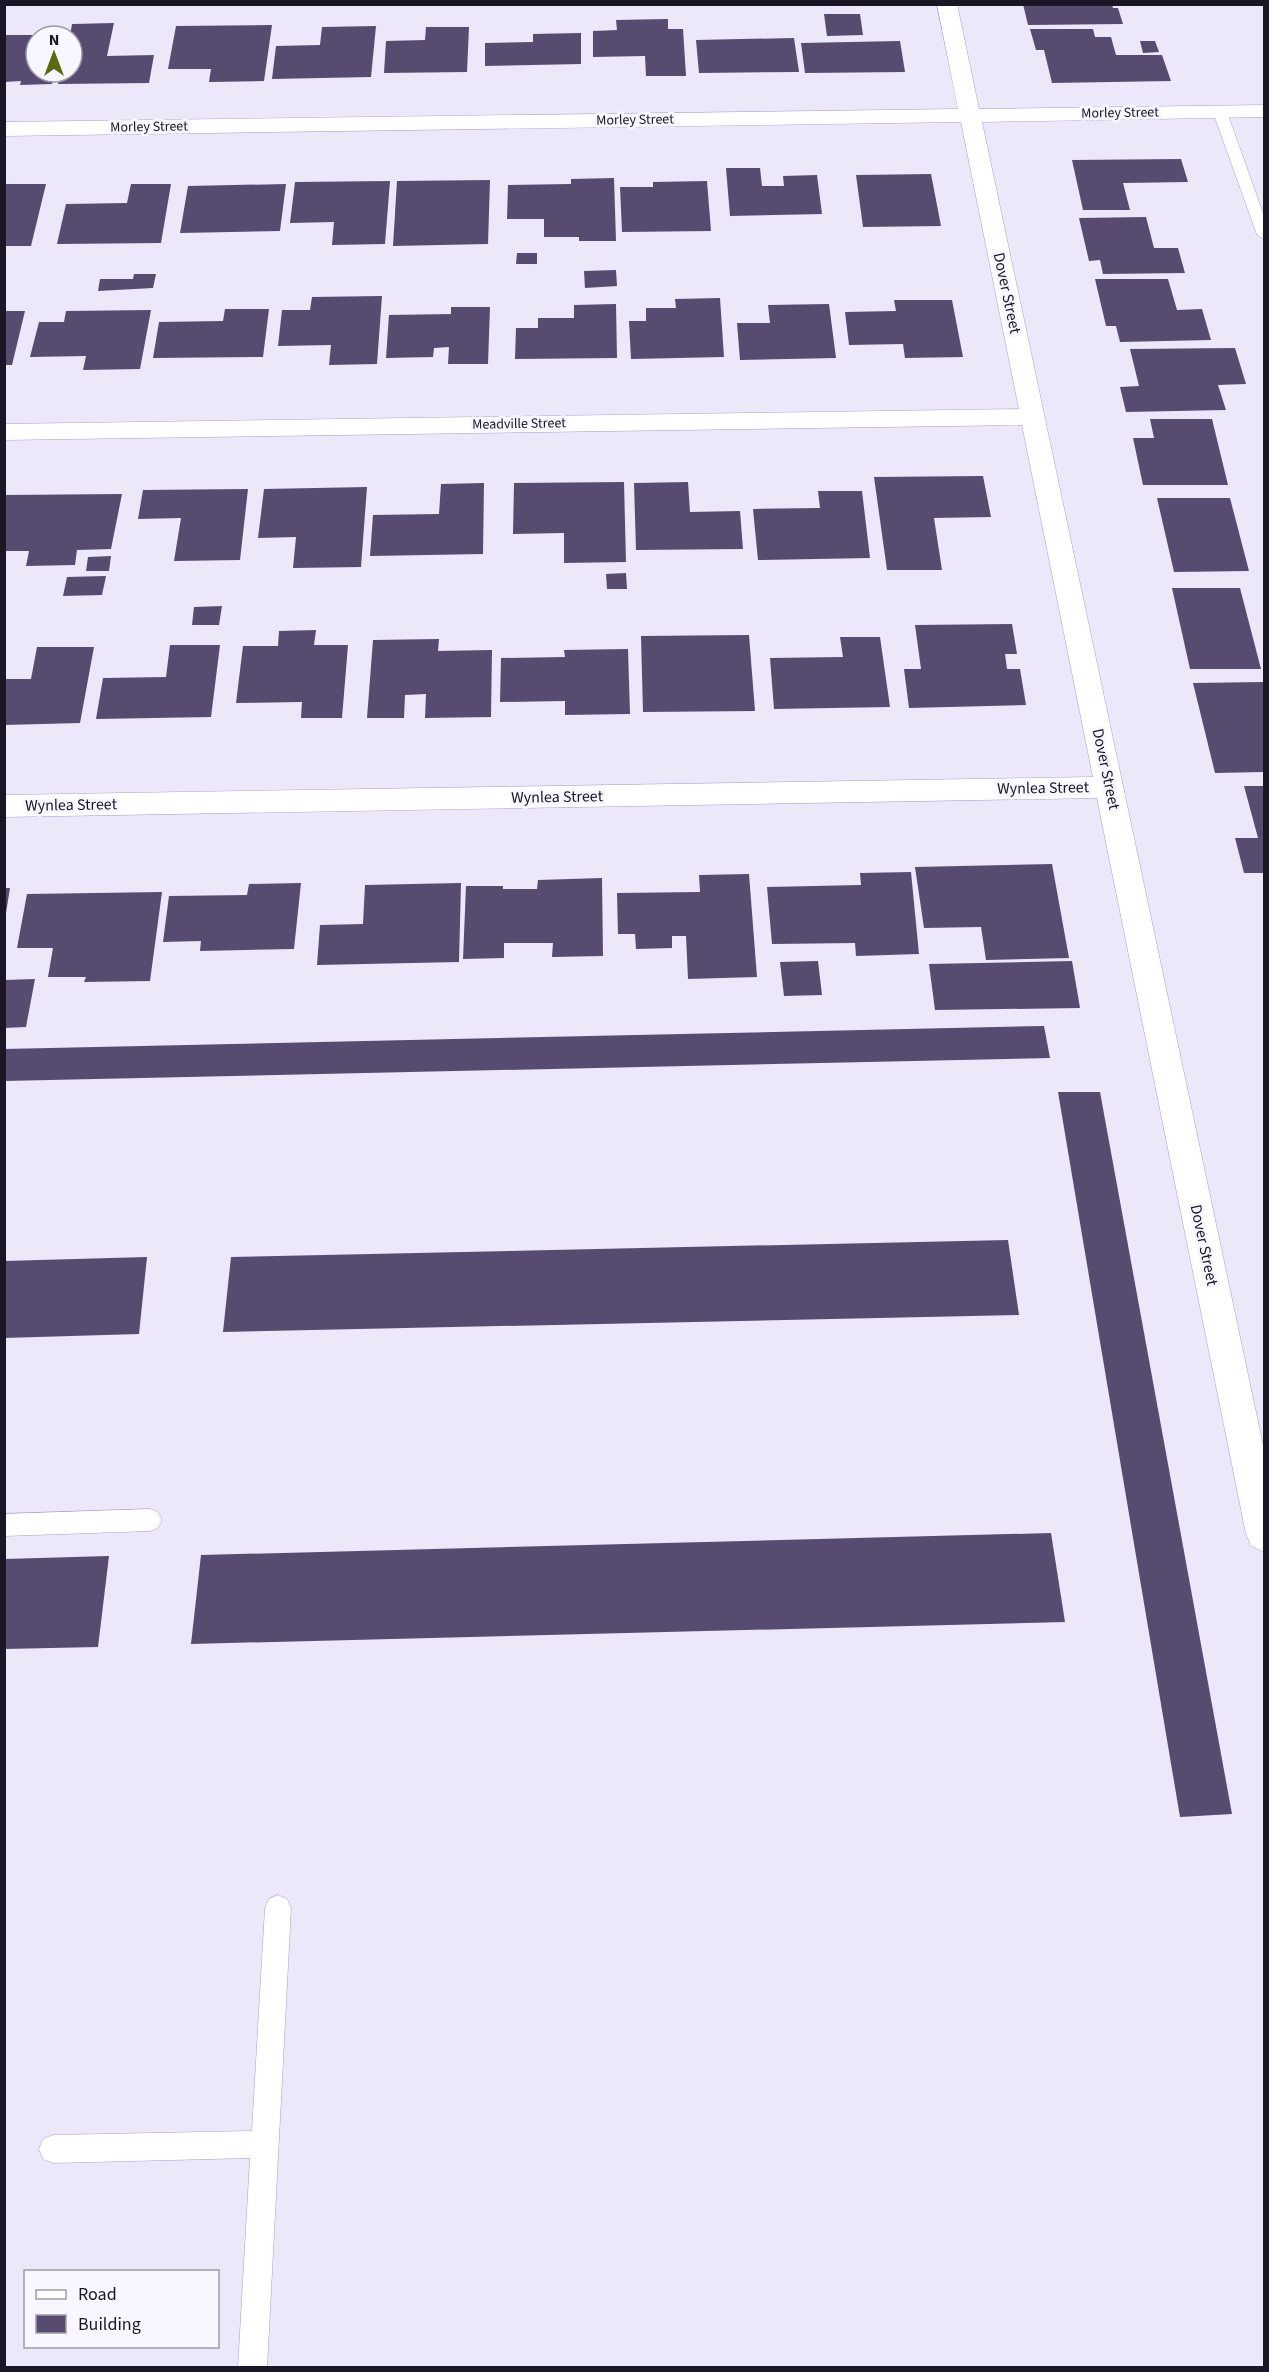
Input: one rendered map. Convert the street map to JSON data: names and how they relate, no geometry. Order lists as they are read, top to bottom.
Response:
{
  "streets": {
    "street": [
      "Morley Street",
      "Dover Street",
      "Meadville Street",
      "Wynlea Street"
    ]
  },
  "crossings": [
    ["Morley Street", "Dover Street"],
    ["Dover Street", "Meadville Street"],
    ["Dover Street", "Wynlea Street"]
  ],
  "legend": ["Road", "Building"],
  "north": "top"
}
